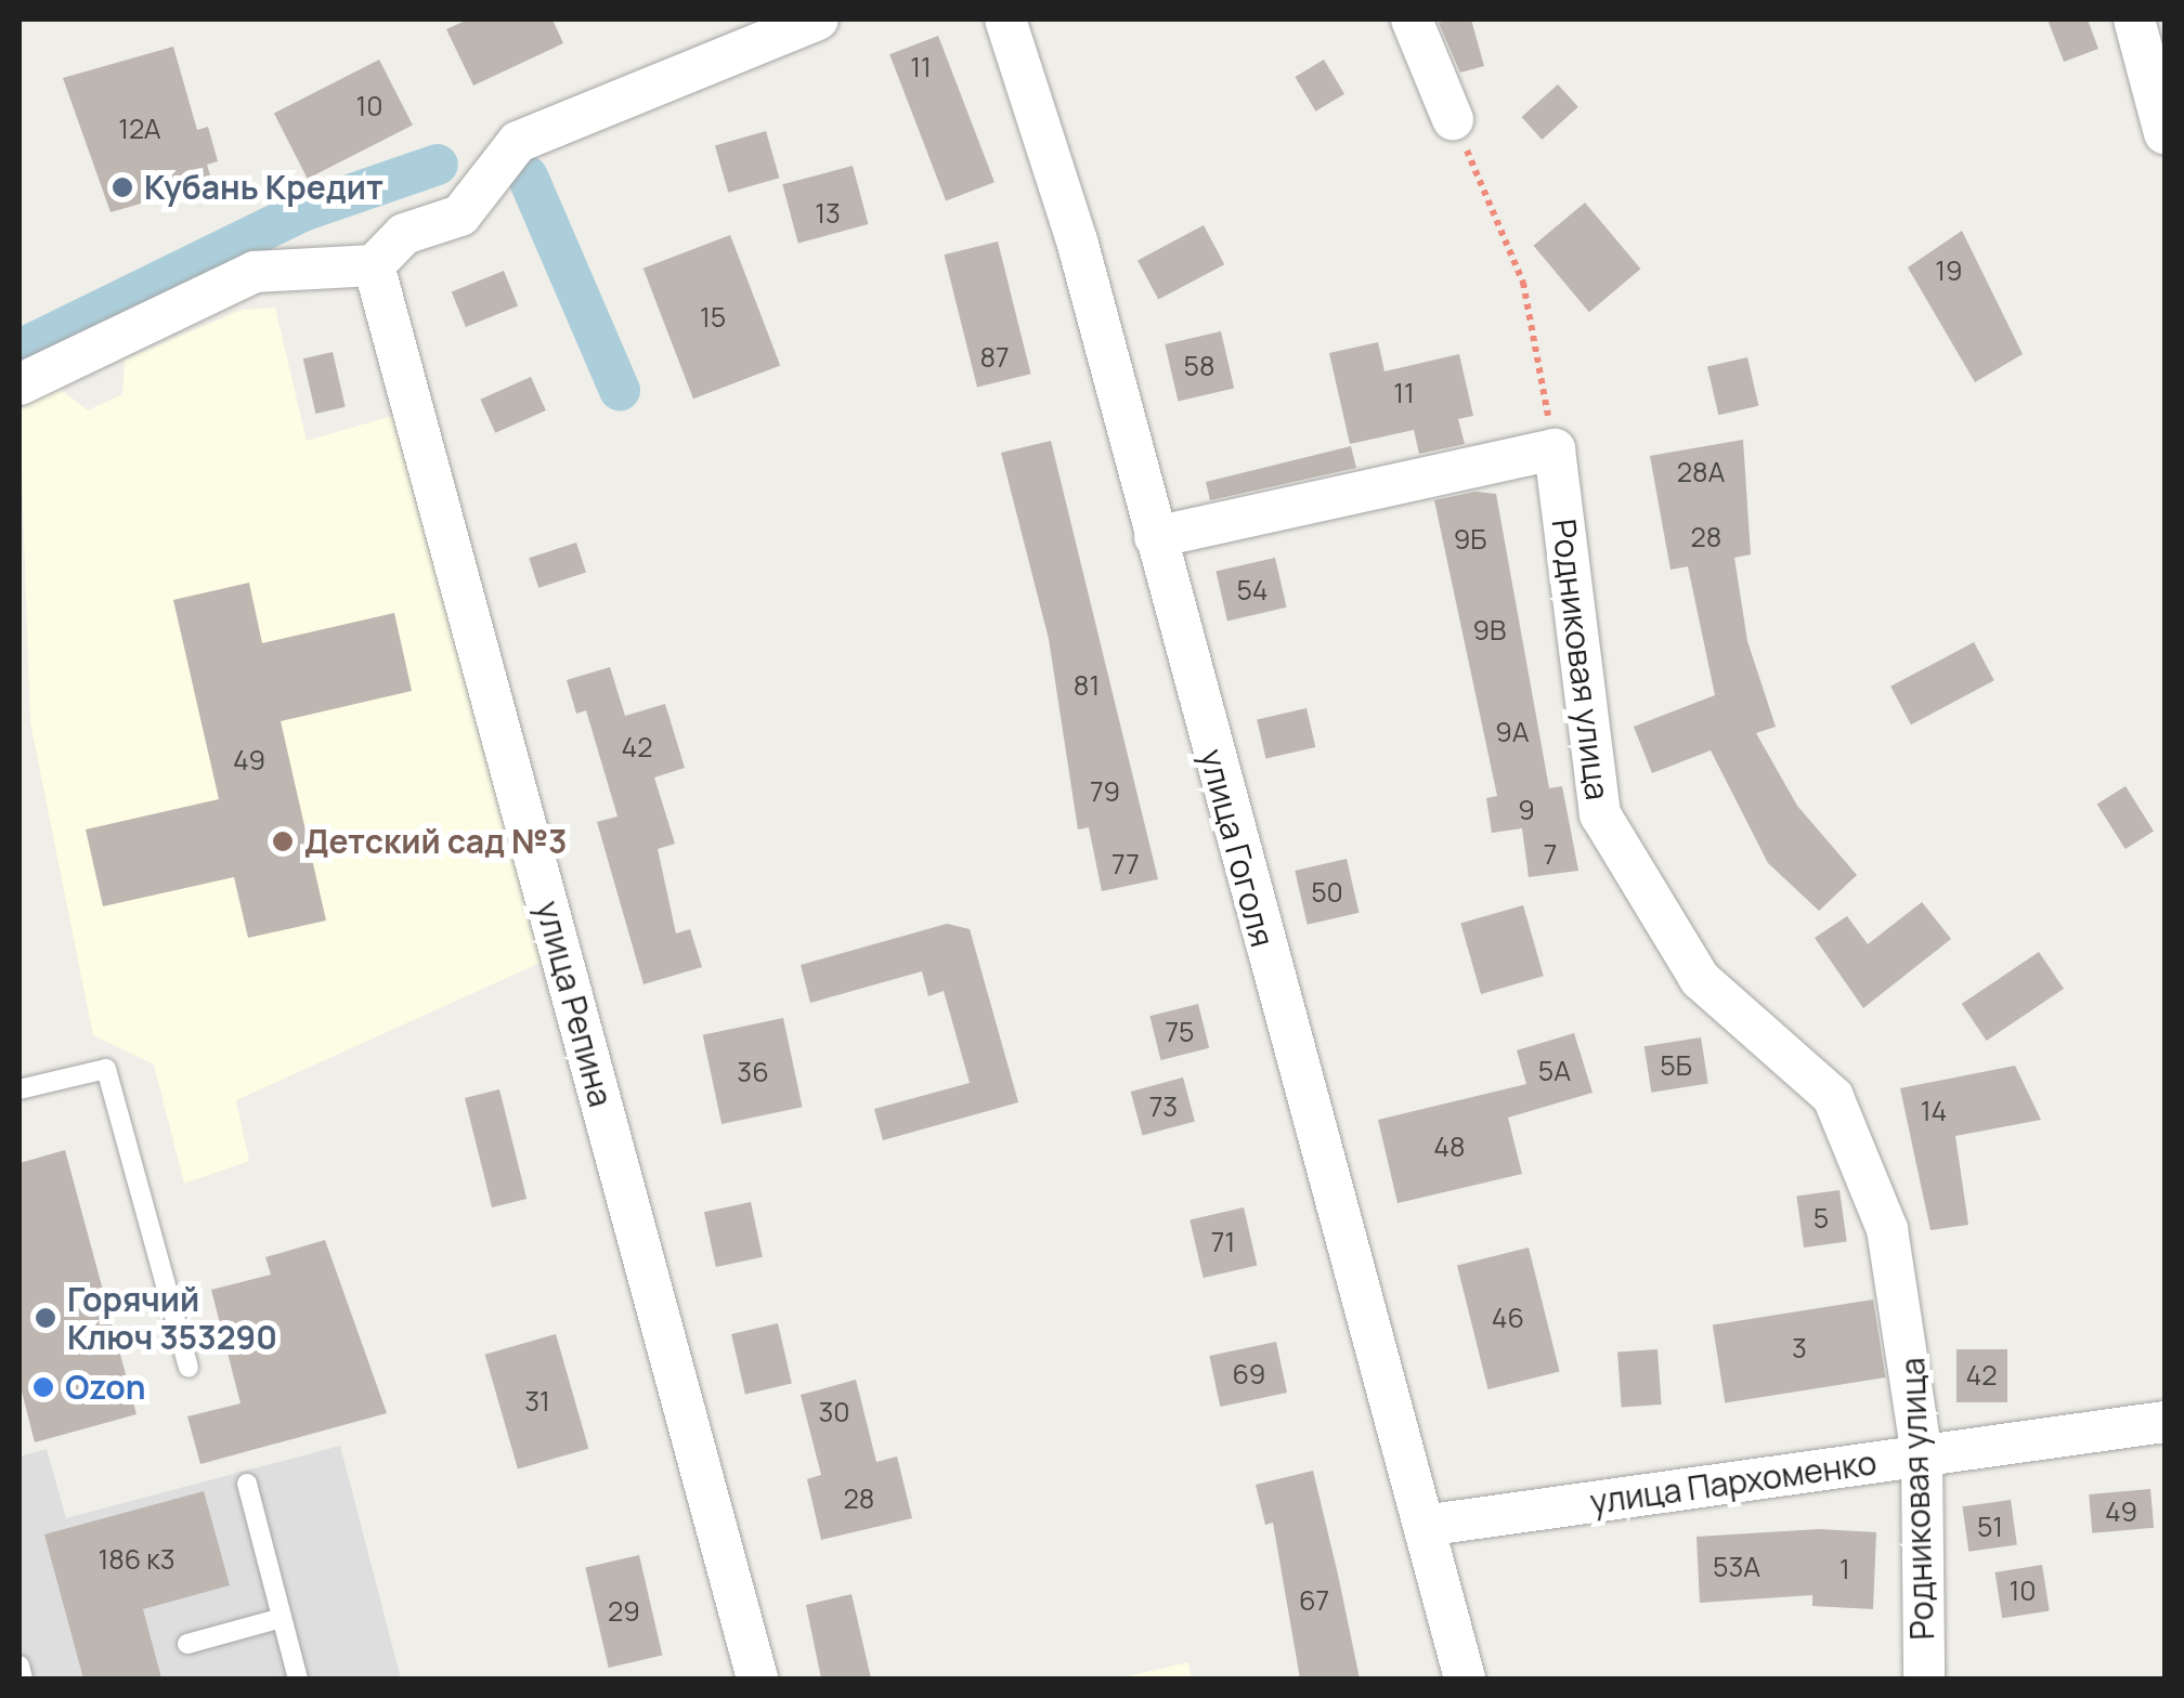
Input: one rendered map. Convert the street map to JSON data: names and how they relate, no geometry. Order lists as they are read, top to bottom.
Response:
{
  "streets": {
    "street": [
      "Родниковая улица",
      "улица Гоголя",
      "улица Репина",
      "улица Пархоменко"
    ]
  },
  "crossings": [
    ["Родниковая улица", "улица Пархоменко"],
    ["улица Гоголя", "улица Пархоменко"]
  ],
  "places": [
    "Кубань Кредит",
    "Детский сад №3",
    "Горячий Ключ 353290",
    "Ozon"
  ],
  "house_numbers": [
    "11",
    "10",
    "12А",
    "13",
    "19",
    "15",
    "87",
    "58",
    "11",
    "28А",
    "28",
    "9Б",
    "54",
    "9В",
    "81",
    "9А",
    "42",
    "49",
    "79",
    "9",
    "7",
    "77",
    "50",
    "75",
    "5Б",
    "5А",
    "36",
    "73",
    "14",
    "48",
    "5",
    "71",
    "46",
    "3",
    "69",
    "42",
    "31",
    "30",
    "28",
    "49",
    "51",
    "186 к3",
    "53А",
    "1",
    "10",
    "67",
    "29"
  ]
}
